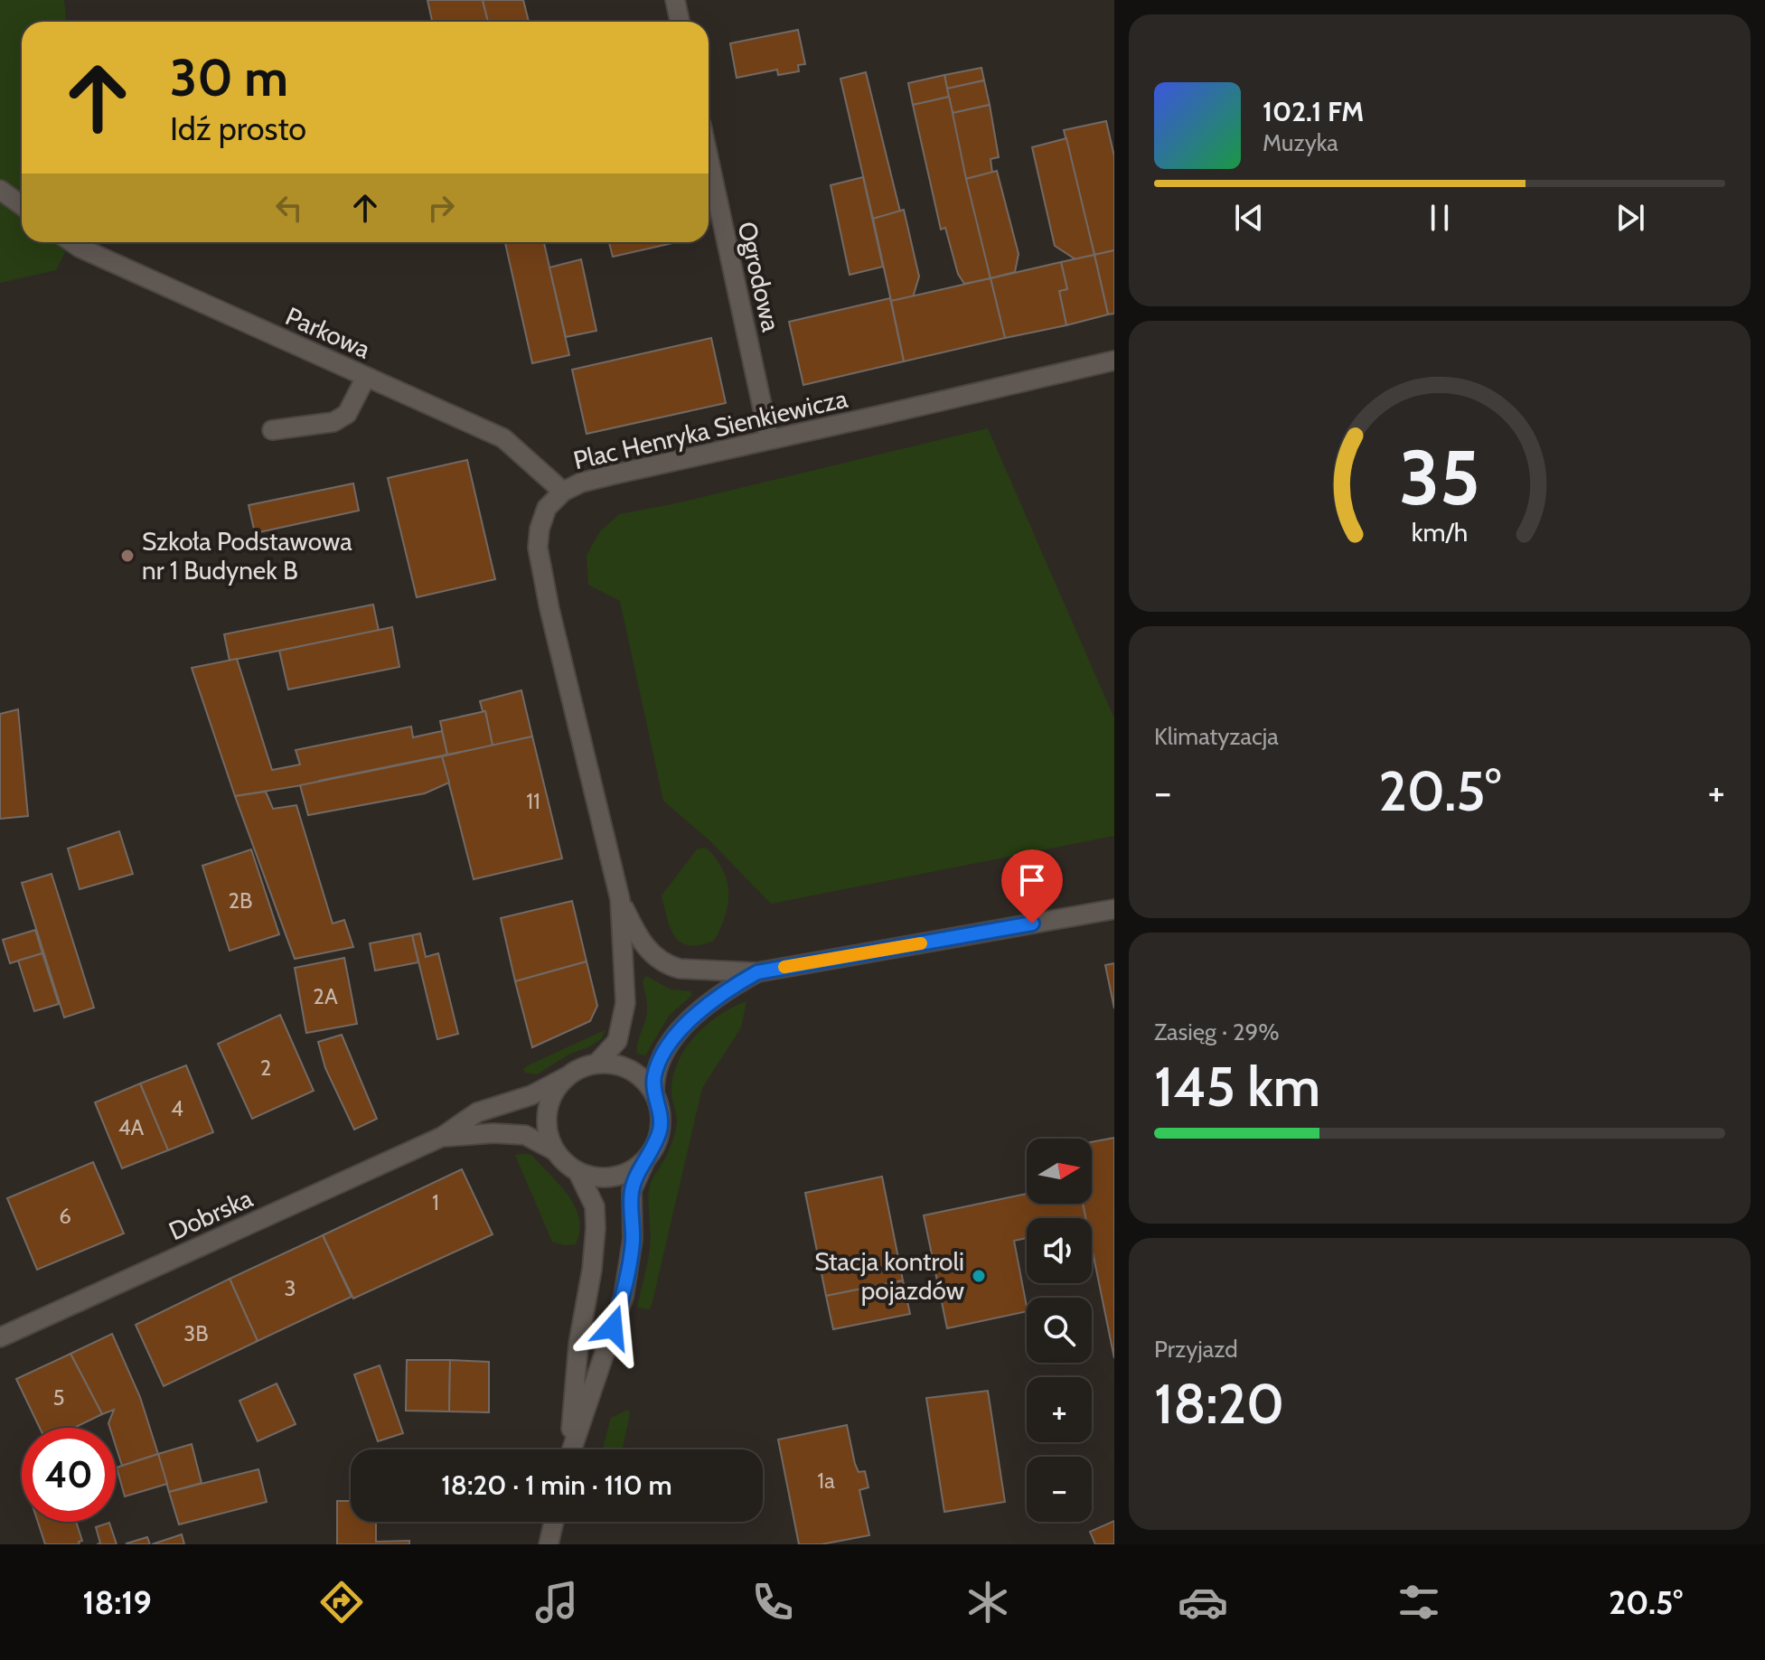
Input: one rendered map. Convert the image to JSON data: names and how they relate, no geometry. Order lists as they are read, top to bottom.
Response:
{
  "streets": {
    "street": [
      "Ogrodowa",
      "Parkowa",
      "Plac Henryka Sienkiewicza",
      "Dobrska"
    ]
  },
  "crossings": [
    ["Ogrodowa", "Plac Henryka Sienkiewicza"],
    ["Parkowa", "Plac Henryka Sienkiewicza"],
    ["Plac Henryka Sienkiewicza", "Dobrska"]
  ],
  "places": ["Szkoła Podstawowa nr 1 Budynek B", "Stacja kontroli pojazdów"],
  "house_numbers": [
    "11",
    "2B",
    "2A",
    "2",
    "4",
    "4A",
    "1",
    "6",
    "3",
    "3B",
    "5",
    "1a"
  ],
  "north": "right",
  "page": {
    "turn": ["30 m", "Idź prosto"],
    "song": ["102.1 FM", "Muzyka"],
    "tile": [
      "Klimatyzacja",
      ["Zasięg · 29%", "145 km"],
      ["Przyjazd", "18:20"]
    ],
    "heat": ["−", "20.5°", "+"],
    "map_buttons": ["+", "−"],
    "limit": "40",
    "trip": "18:20 · 1 min · 110 m",
    "tabs": ["18:19", "20.5°"],
    "gauge": ["35", "km/h"]
  }
}
